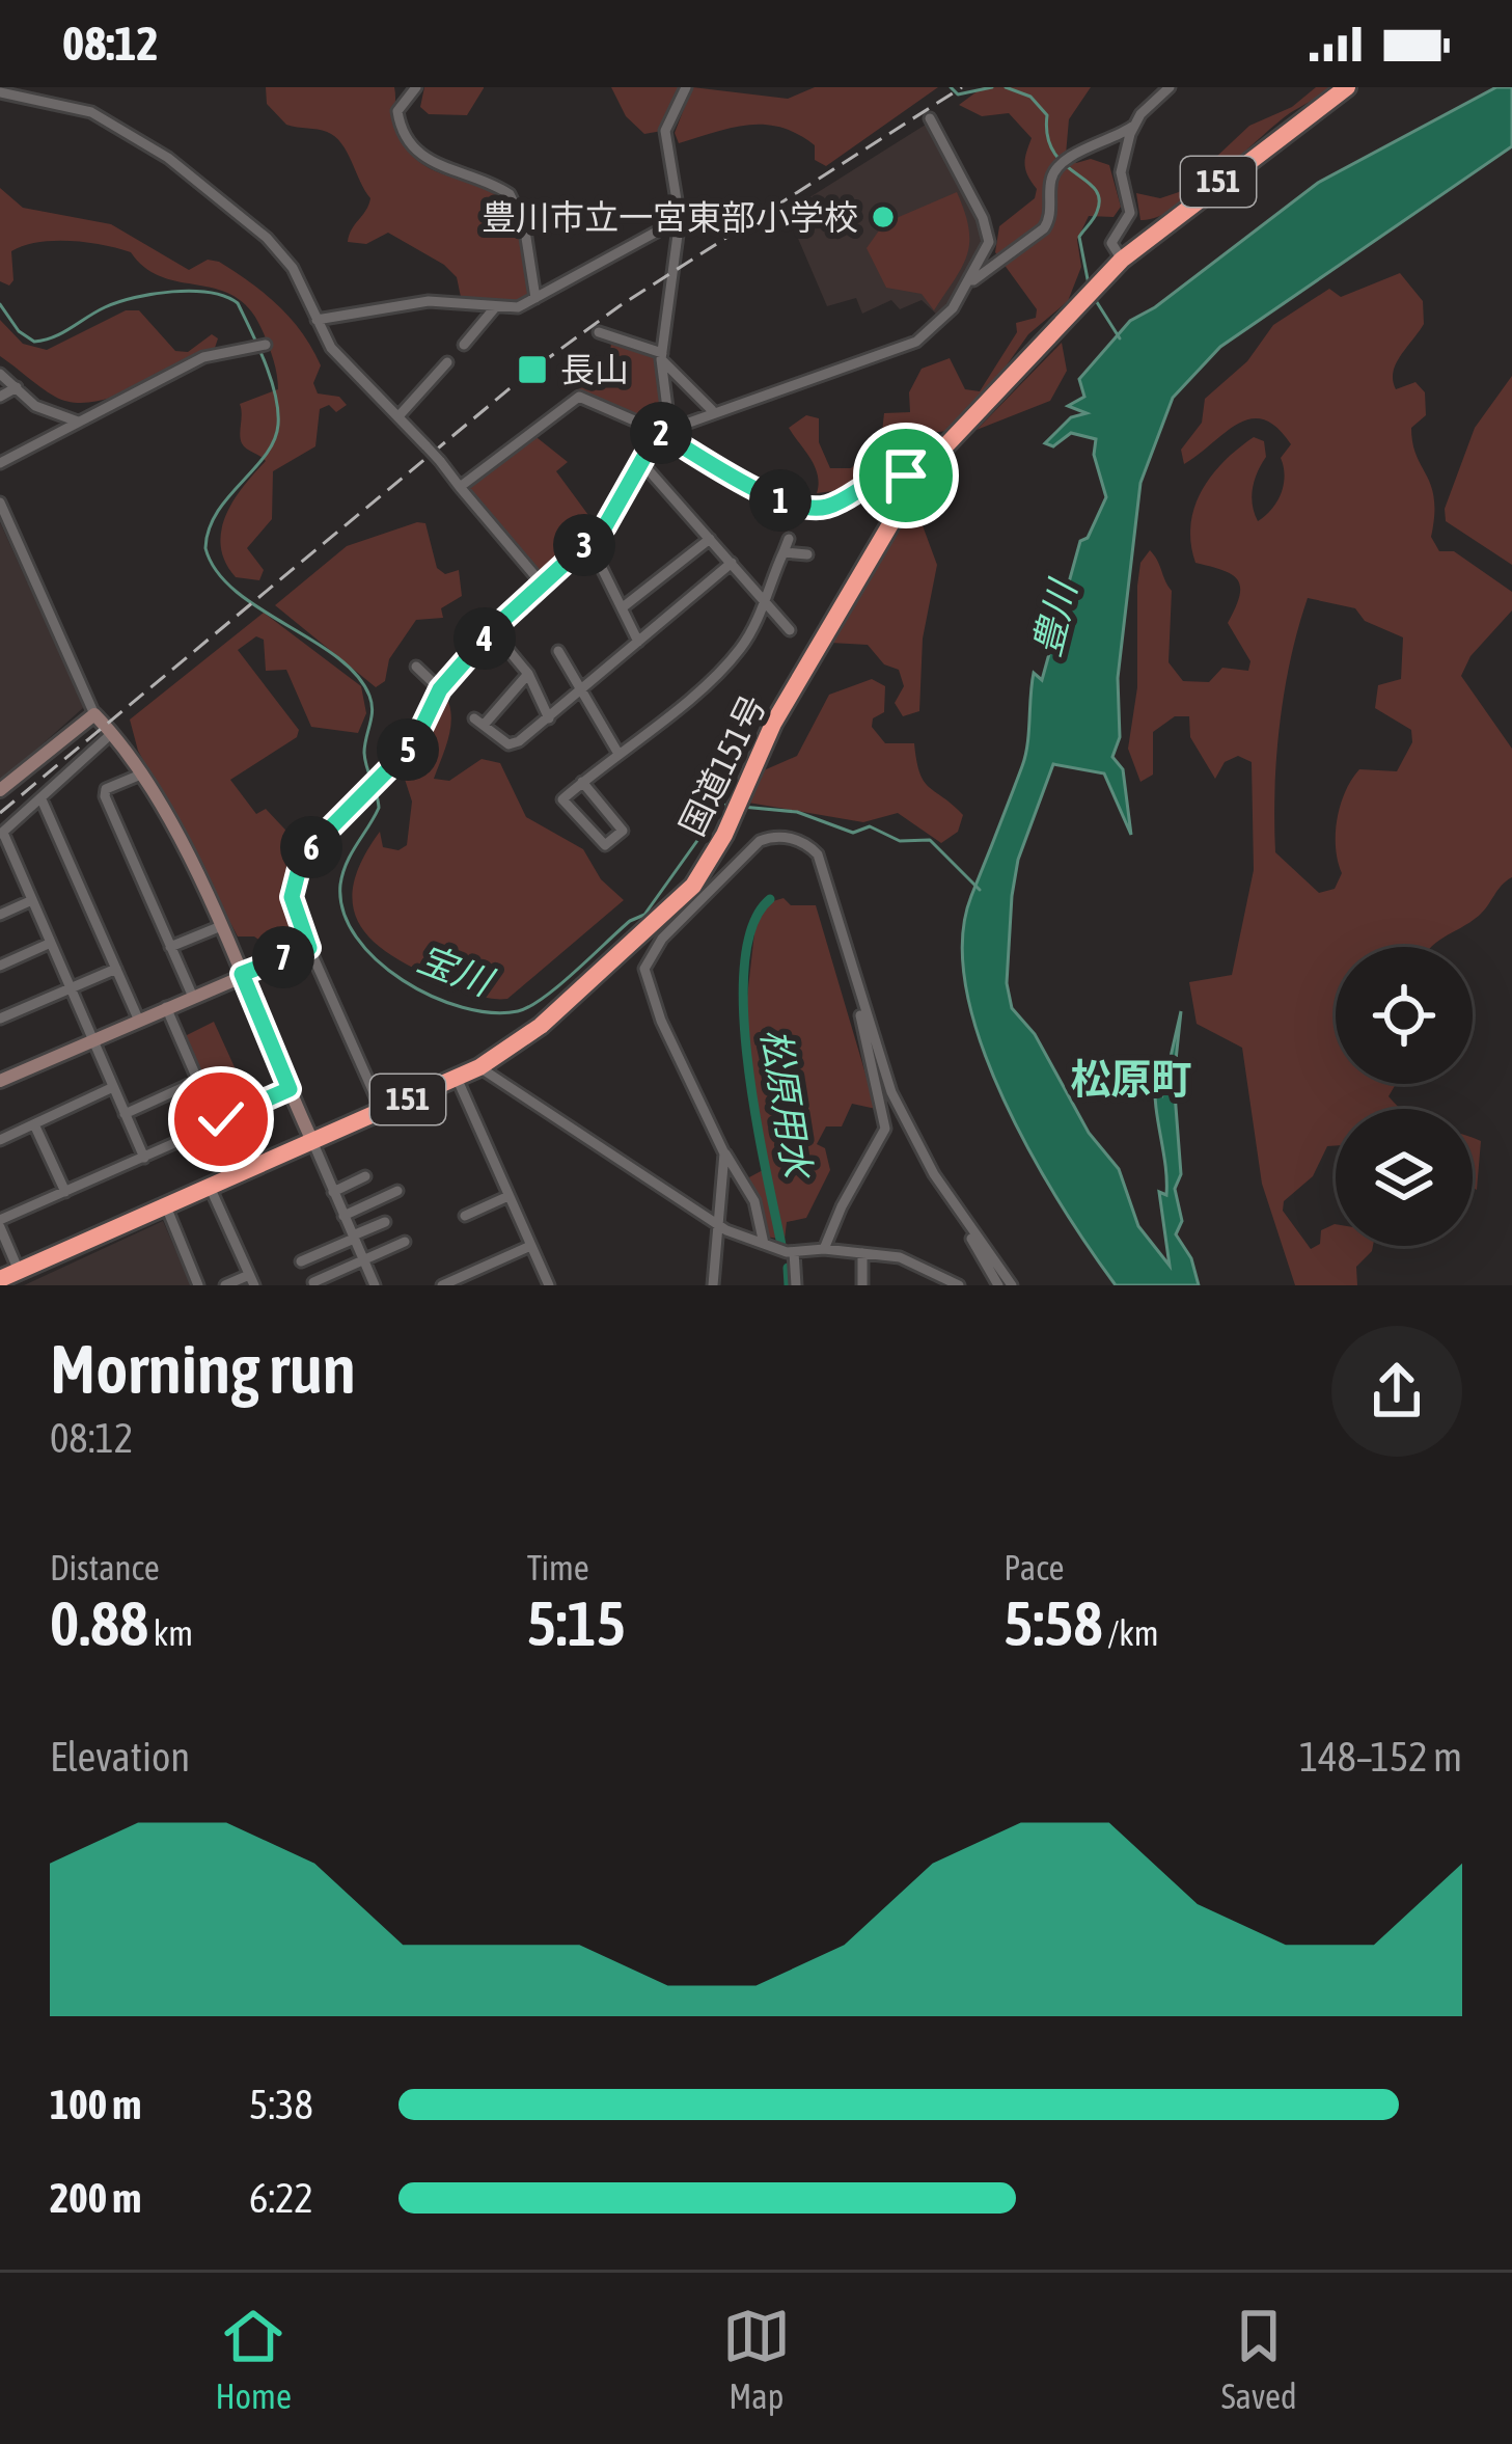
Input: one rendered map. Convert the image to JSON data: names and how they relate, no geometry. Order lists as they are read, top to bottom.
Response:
{
  "streets": {
    "highway": ["151", "国道151号"]
  },
  "districts": ["松原町"],
  "water": ["豊川", "宝川", "松原用水"],
  "places": {
    "other": ["豊川市立一宮東部小学校"],
    "transit": ["長山"]
  },
  "page": {
    "status": "08:12",
    "pins": [
      "2",
      "1",
      "3",
      "4",
      "5",
      "6",
      "7"
    ],
    "heading": ["Morning run", "08:12"],
    "stats": [
      ["Distance", "0.88 km"],
      ["Time", "5:15"],
      ["Pace", "5:58 /km"]
    ],
    "chart": ["Elevation", "148–152 m"],
    "list": [
      {
        "name": "100 m",
        "note": "5:38"
      },
      {
        "name": "200 m",
        "note": "6:22"
      }
    ],
    "tabs": ["Home", "Map", "Saved"]
  }
}
